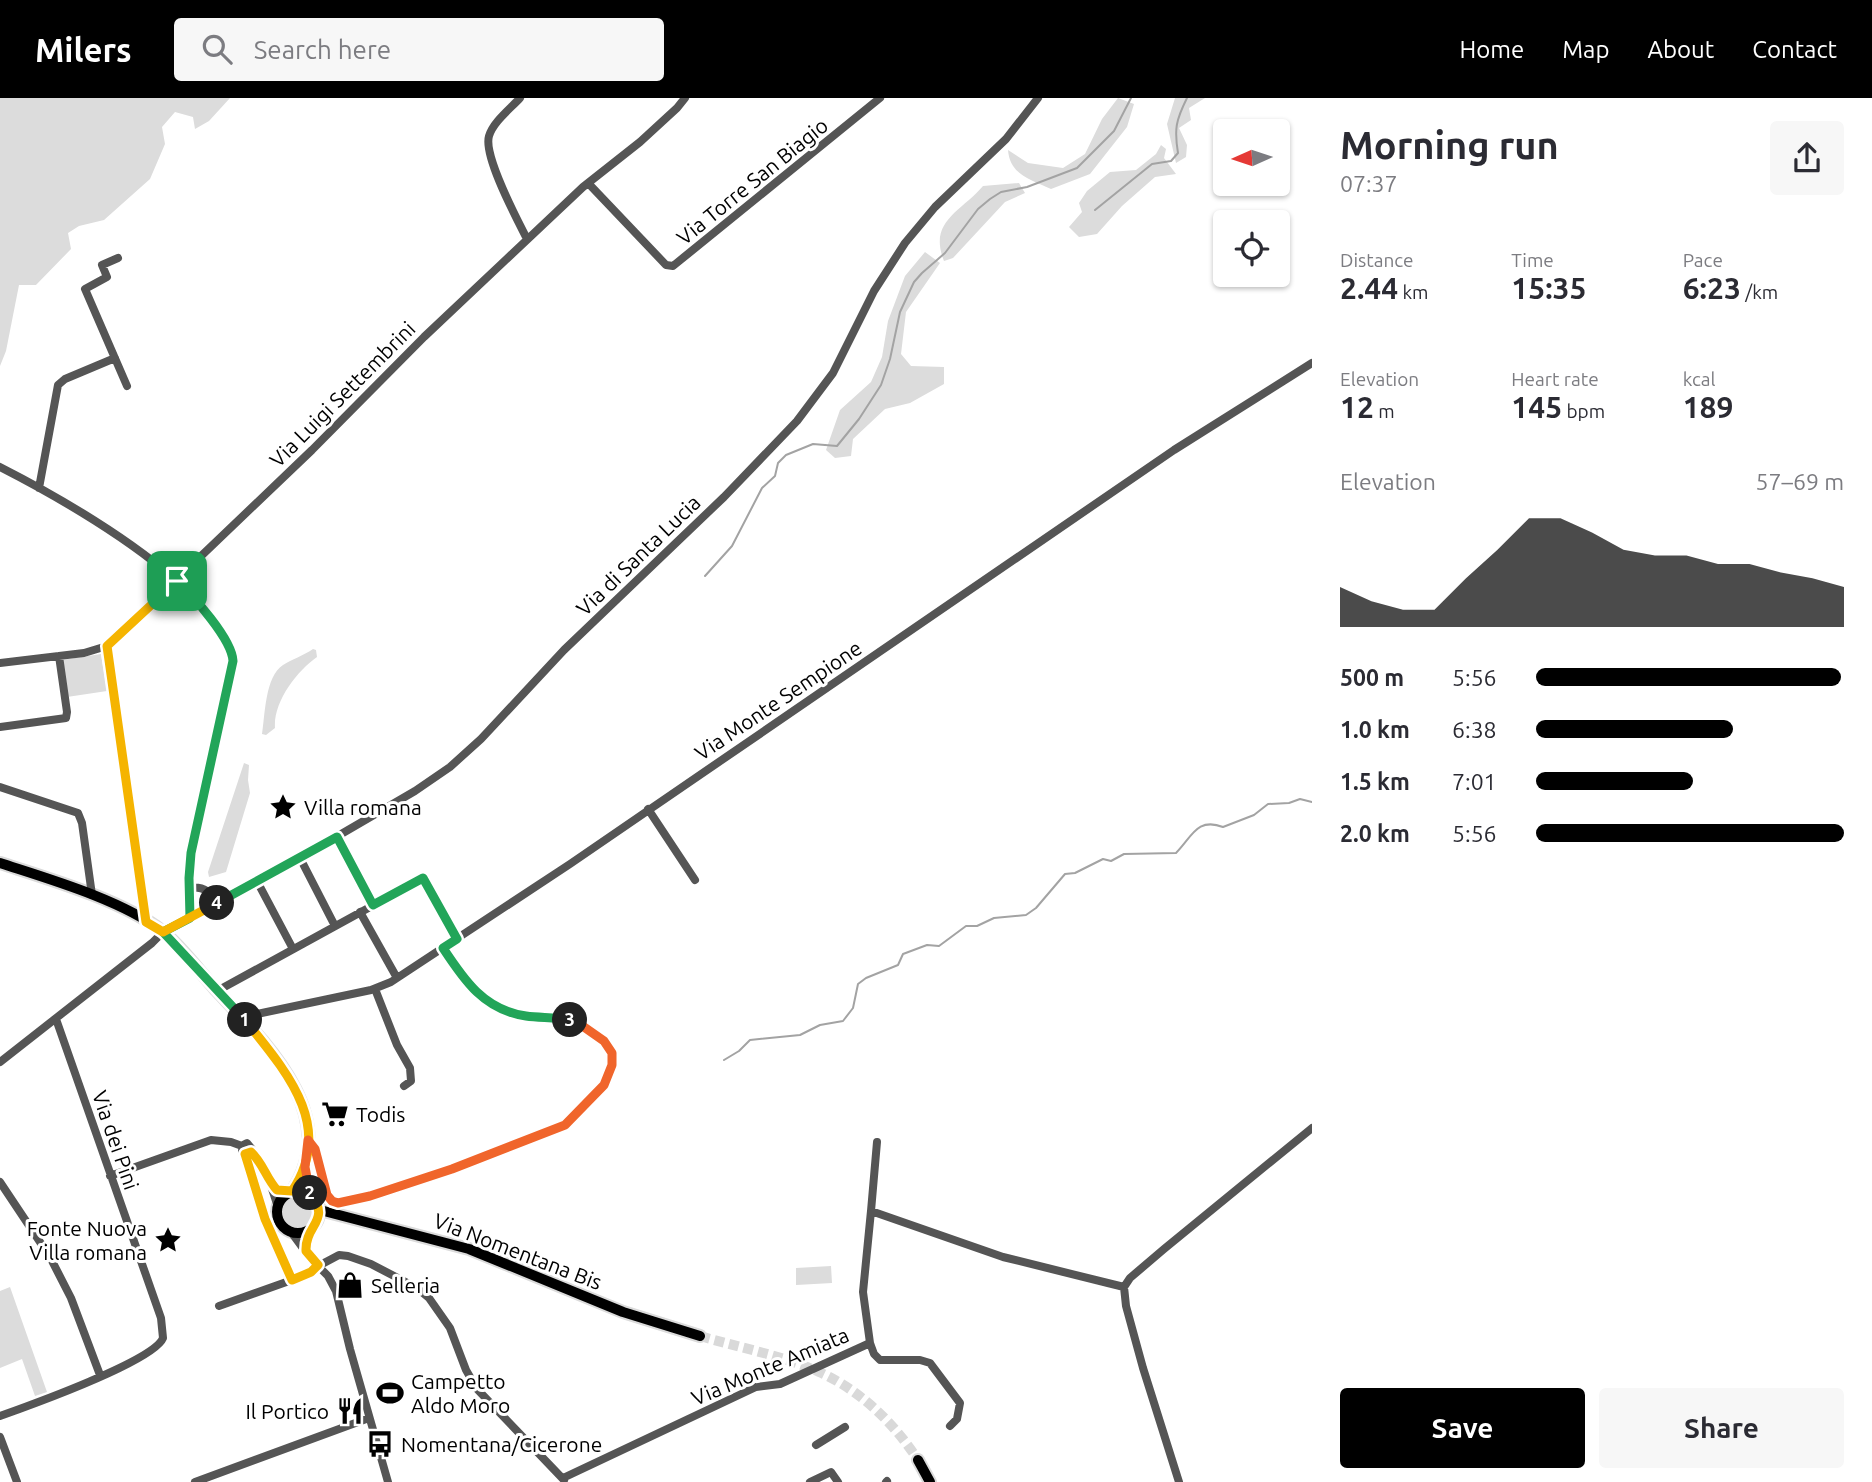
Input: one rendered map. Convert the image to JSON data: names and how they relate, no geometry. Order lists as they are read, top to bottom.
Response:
{
  "streets": {
    "main road": ["Via Nomentana Bis"],
    "street": [
      "Via Torre San Biagio",
      "Via Luigi Settembrini",
      "Via di Santa Lucia",
      "Via Monte Sempione",
      "Via dei Pini",
      "Via Monte Amiata"
    ]
  },
  "crossings": [
    ["Via Torre San Biagio", "Via Luigi Settembrini"],
    ["Via di Santa Lucia", "Via dei Pini"]
  ],
  "places": {
    "place": ["Villa romana", "Fonte Nuova Villa romana"],
    "supermarket": ["Todis"],
    "shop": ["Selleria"],
    "sports": ["Campetto Aldo Moro"],
    "restaurant": ["Il Portico"],
    "bus stop": ["Nomentana/Cicerone"]
  },
  "north": "left",
  "page": {
    "header": "Milers",
    "search": "Search here",
    "nav": [
      "Home",
      "Map",
      "About",
      "Contact"
    ],
    "heading": ["Morning run", "07:37"],
    "stats": [
      ["Distance", "2.44 km"],
      ["Time", "15:35"],
      ["Pace", "6:23 /km"],
      ["Elevation", "12 m"],
      ["Heart rate", "145 bpm"],
      ["kcal", "189"]
    ],
    "chart": ["Elevation", "57–69 m"],
    "list": [
      {
        "name": "500 m",
        "note": "5:56"
      },
      {
        "name": "1.0 km",
        "note": "6:38"
      },
      {
        "name": "1.5 km",
        "note": "7:01"
      },
      {
        "name": "2.0 km",
        "note": "5:56"
      }
    ],
    "pins": [
      "4",
      "1",
      "3",
      "2"
    ],
    "buttons": ["Save", "Share"]
  }
}
